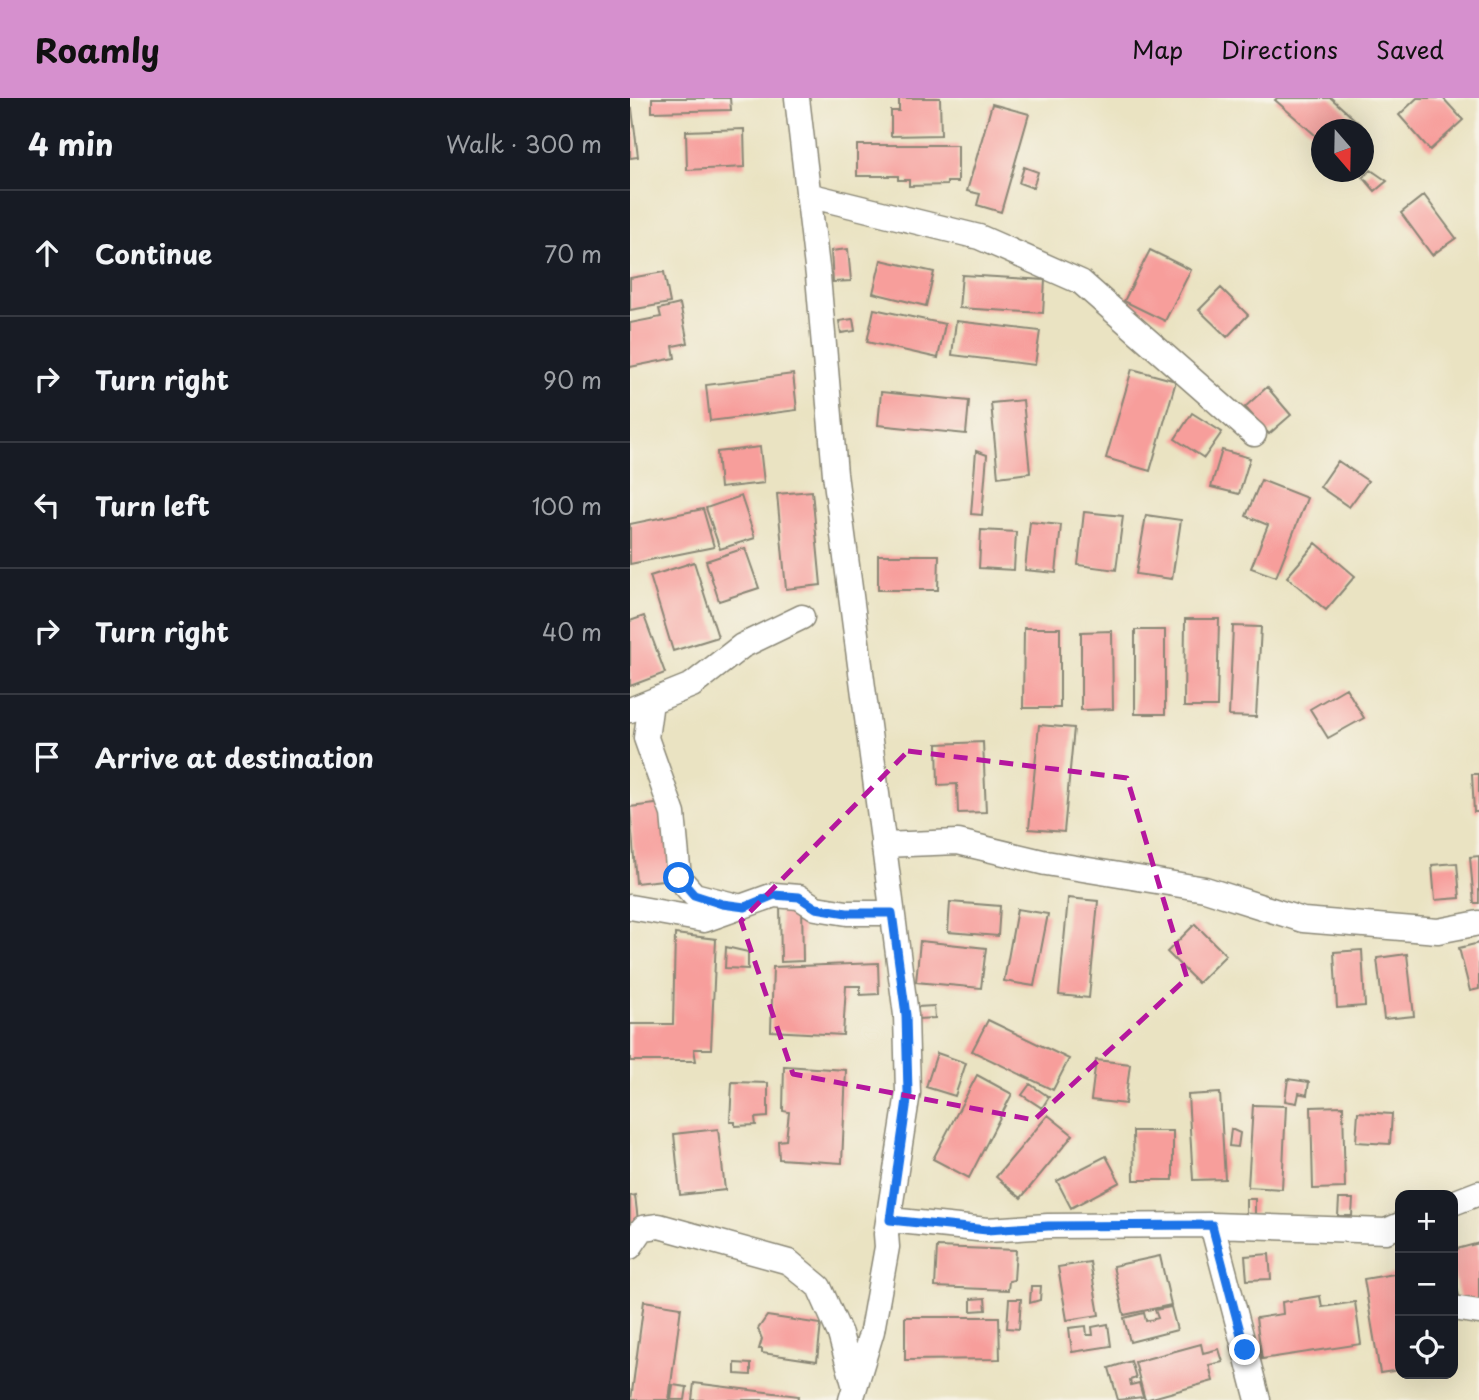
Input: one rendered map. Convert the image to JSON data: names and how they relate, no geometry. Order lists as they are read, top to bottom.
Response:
{
  "north": "bottom",
  "page": {
    "header": "Roamly",
    "nav": ["Map", "Directions", "Saved"],
    "heading": ["4 min", "Walk · 300 m"],
    "list": [
      ["Continue", "70 m"],
      ["Turn right", "90 m"],
      ["Turn left", "100 m"],
      ["Turn right", "40 m"],
      "Arrive at destination"
    ],
    "map_buttons": ["+", "−"]
  }
}
